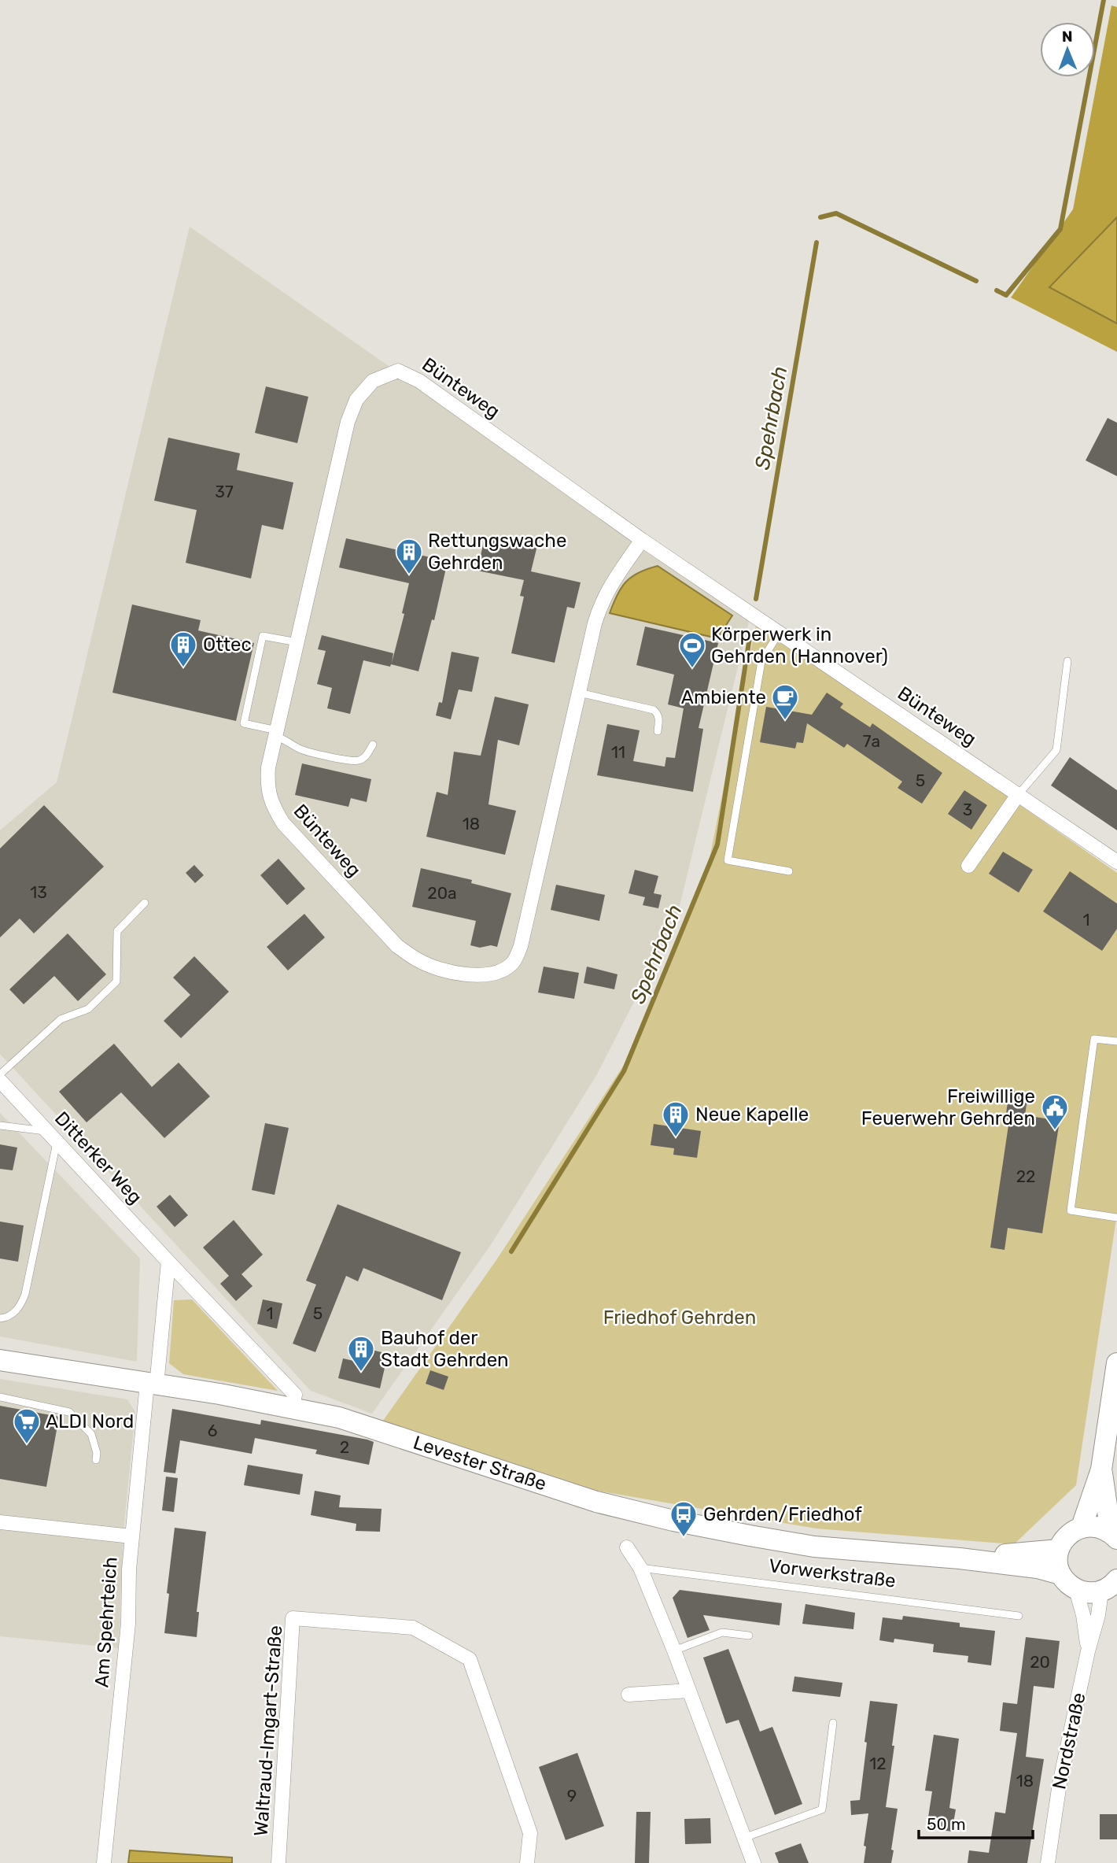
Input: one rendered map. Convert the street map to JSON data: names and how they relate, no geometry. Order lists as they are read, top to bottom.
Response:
{
  "streets": {
    "street": [
      "Bünteweg",
      "Ditterker Weg",
      "Levester Straße",
      "Am Spehrteich",
      "Waltraud-Imgart-Straße",
      "Nordstraße"
    ],
    "lane": ["Vorwerkstraße"]
  },
  "crossings": [
    ["Ditterker Weg", "Levester Straße"],
    ["Levester Straße", "Am Spehrteich"]
  ],
  "water": ["Spehrbach"],
  "parks": ["Friedhof Gehrden"],
  "places": {
    "building": [
      "Rettungswache Gehrden",
      "Ottec",
      "Neue Kapelle",
      "Bauhof der Stadt Gehrden"
    ],
    "sports": ["Körperwerk in Gehrden (Hannover)"],
    "cafe": ["Ambiente"],
    "public building": ["Freiwillige Feuerwehr Gehrden"],
    "supermarket": ["ALDI Nord"],
    "bus stop": ["Gehrden/Friedhof"]
  },
  "house_numbers": [
    "37",
    "7a",
    "11",
    "5",
    "3",
    "18",
    "13",
    "20a",
    "1",
    "22",
    "1",
    "5",
    "6",
    "2",
    "20",
    "12",
    "18",
    "9"
  ],
  "scale_bar": "50 m",
  "north": "top"
}
